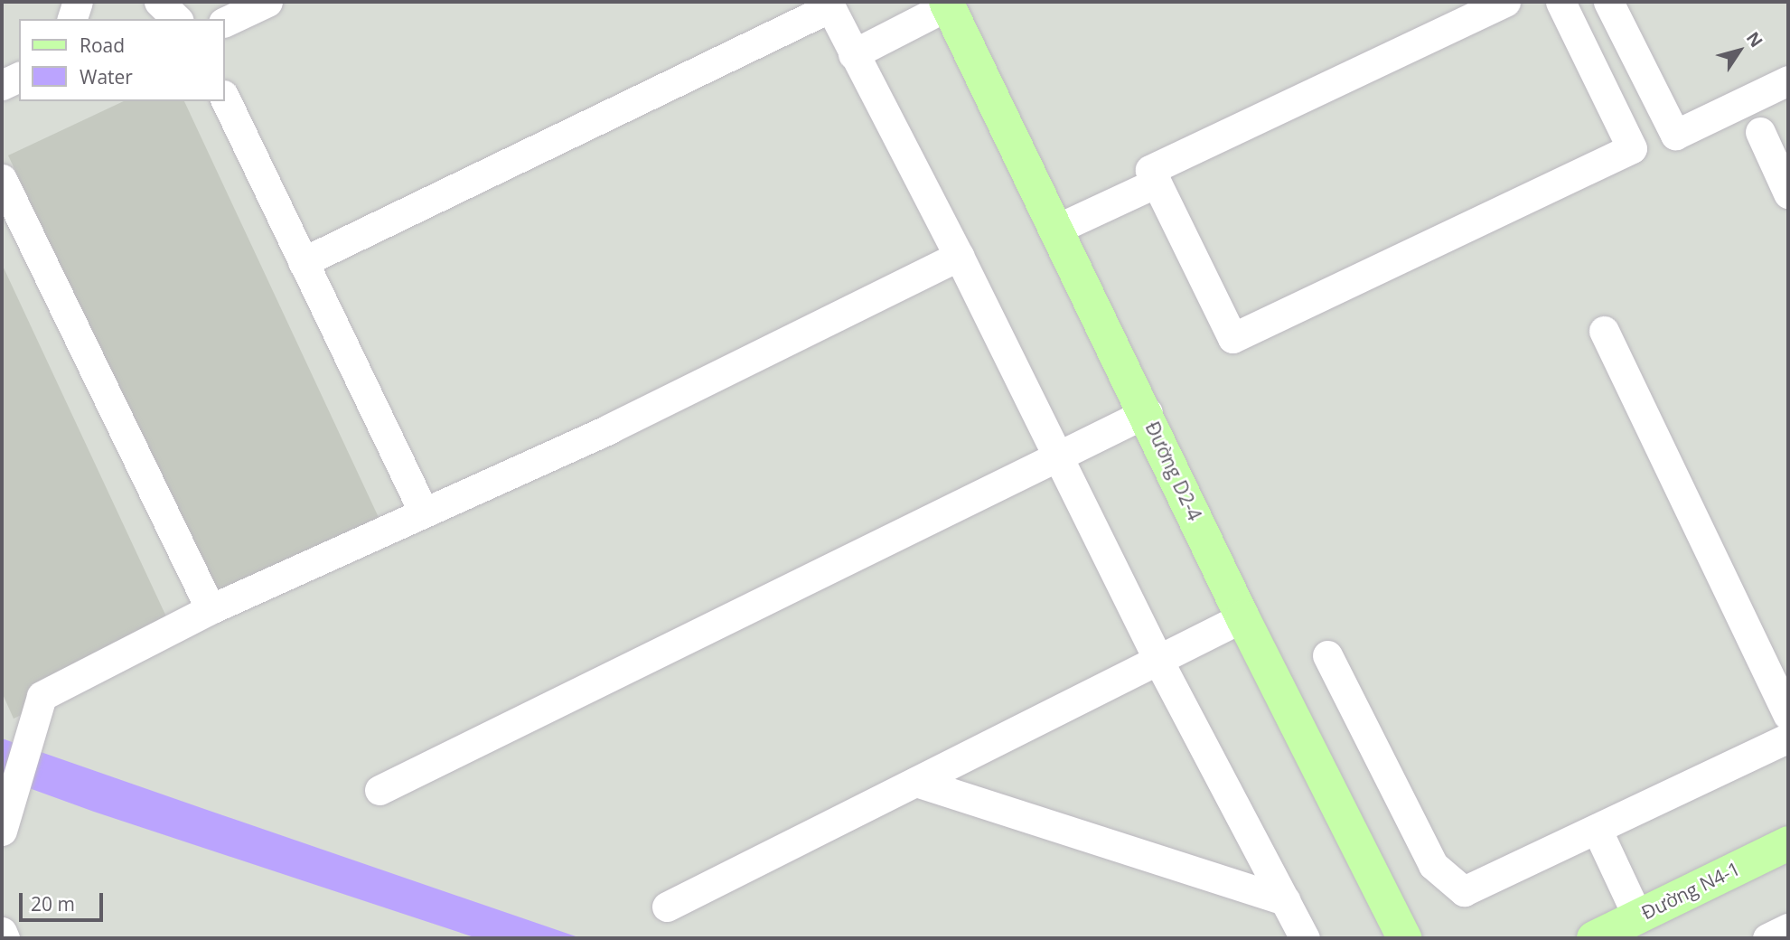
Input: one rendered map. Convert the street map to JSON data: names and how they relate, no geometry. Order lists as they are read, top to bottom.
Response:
{
  "streets": {
    "main road": ["Đường D2-4", "Đường N4-1"]
  },
  "legend": ["Road", "Water"],
  "scale_bar": "20 m",
  "north": "top right"
}
